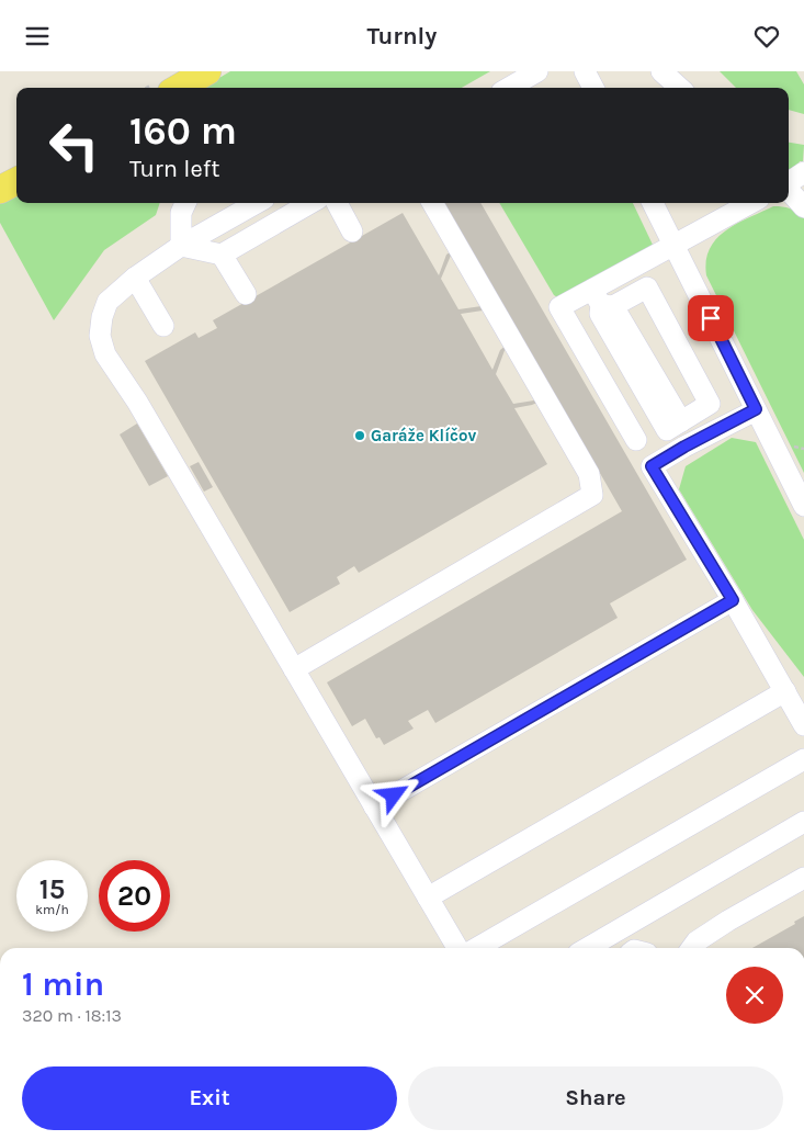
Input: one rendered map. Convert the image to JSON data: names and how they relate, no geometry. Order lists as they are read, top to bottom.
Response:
{
  "places": ["Garáže Klíčov"],
  "page": {
    "header": "Turnly",
    "turn": ["160 m", "Turn left"],
    "speed": "15 km/h",
    "limit": "20",
    "heading": ["1 min", "320 m · 18:13"],
    "buttons": ["Exit", "Share"]
  }
}
